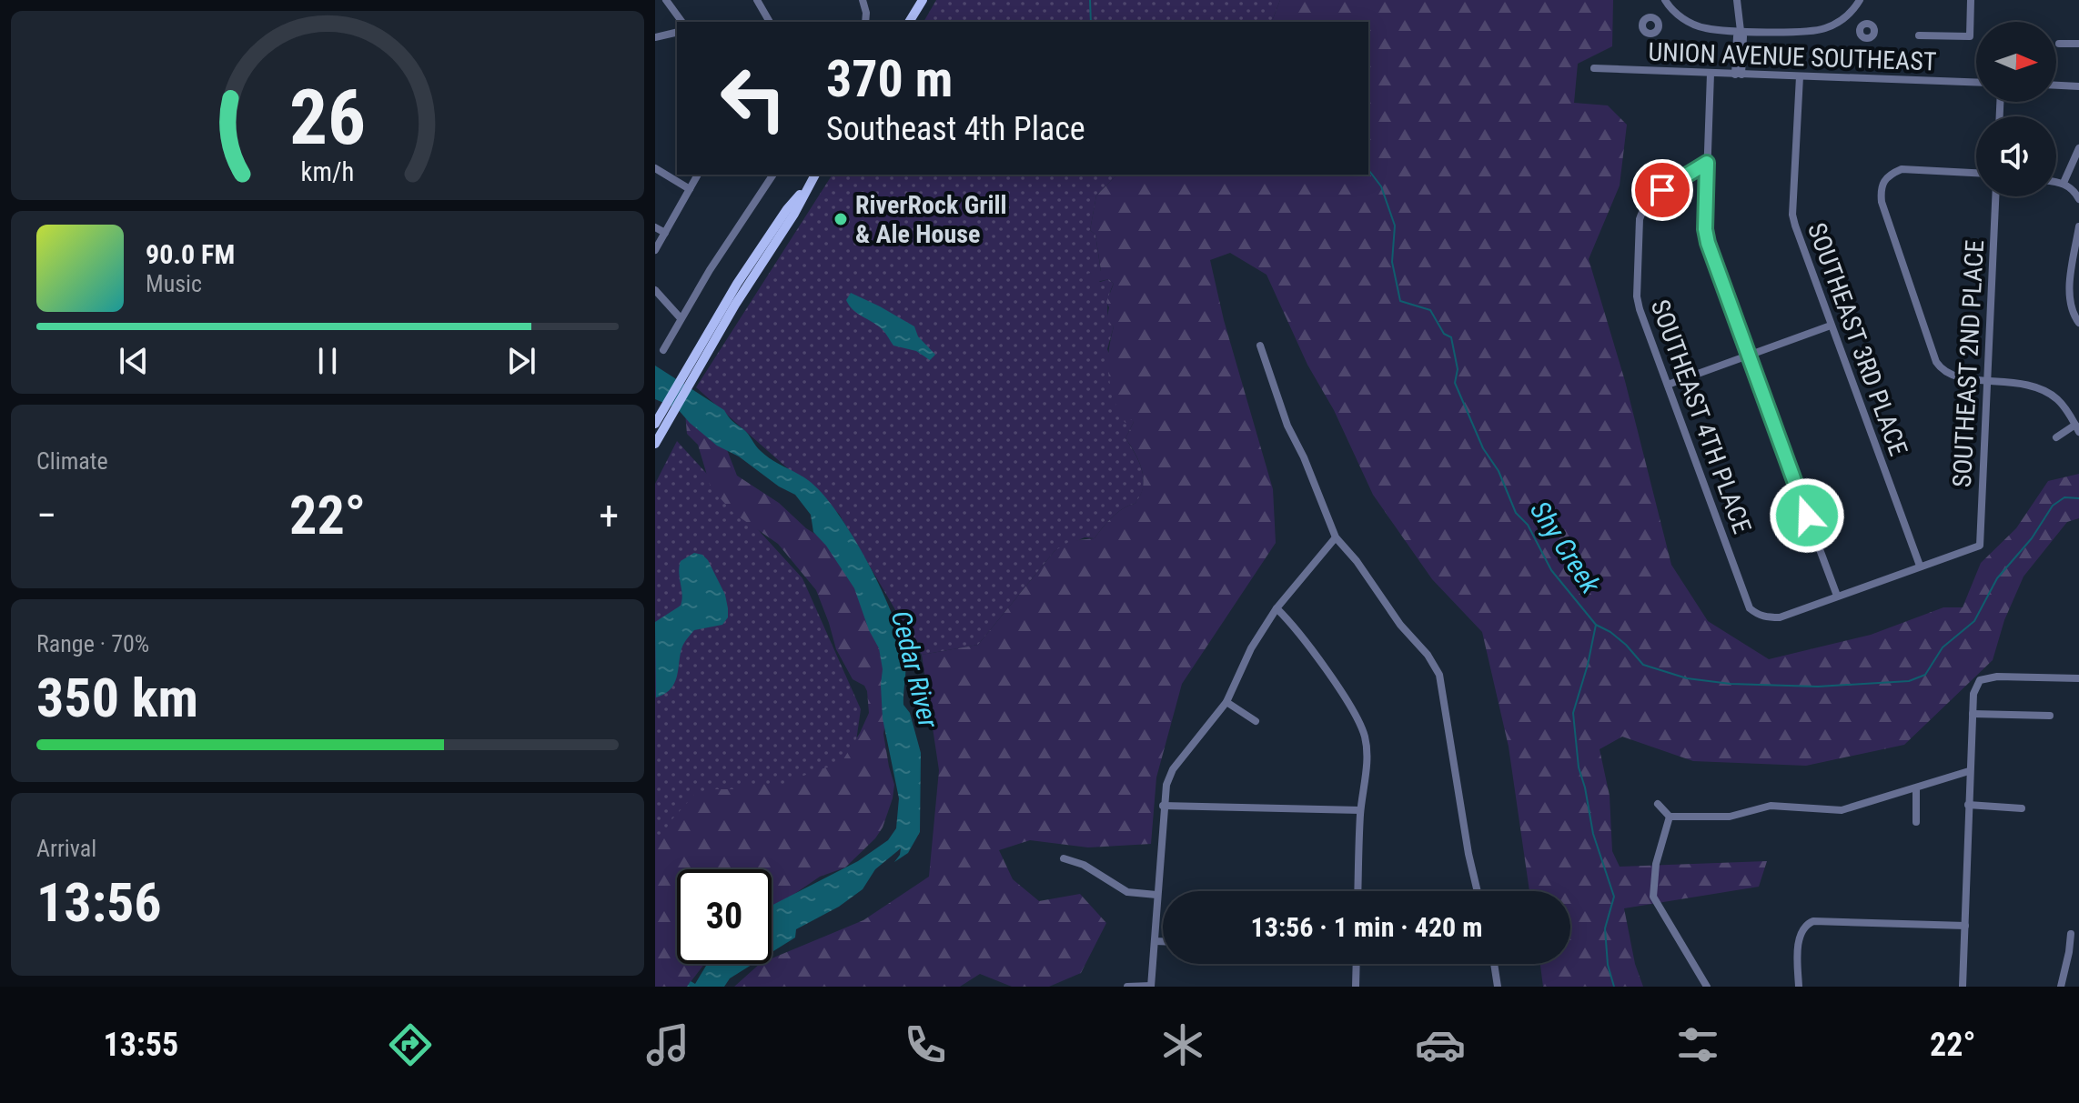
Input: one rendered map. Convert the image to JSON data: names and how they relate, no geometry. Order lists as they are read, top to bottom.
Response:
{
  "streets": {
    "street": [
      "UNION AVENUE SOUTHEAST",
      "SOUTHEAST 3RD PLACE",
      "SOUTHEAST 2ND PLACE",
      "SOUTHEAST 4TH PLACE"
    ]
  },
  "crossings": [
    ["UNION AVENUE SOUTHEAST", "SOUTHEAST 3RD PLACE"],
    ["SOUTHEAST 3RD PLACE", "SOUTHEAST 2ND PLACE"]
  ],
  "water": ["Shy Creek", "Cedar River"],
  "places": ["RiverRock Grill & Ale House"],
  "north": "right",
  "page": {
    "turn": ["370 m", "Southeast 4th Place"],
    "song": ["90.0 FM", "Music"],
    "tile": [
      "Climate",
      ["Range · 70%", "350 km"],
      ["Arrival", "13:56"]
    ],
    "heat": ["−", "22°", "+"],
    "limit": "30",
    "trip": "13:56 · 1 min · 420 m",
    "tabs": ["13:55", "22°"],
    "gauge": ["26", "km/h"]
  }
}
